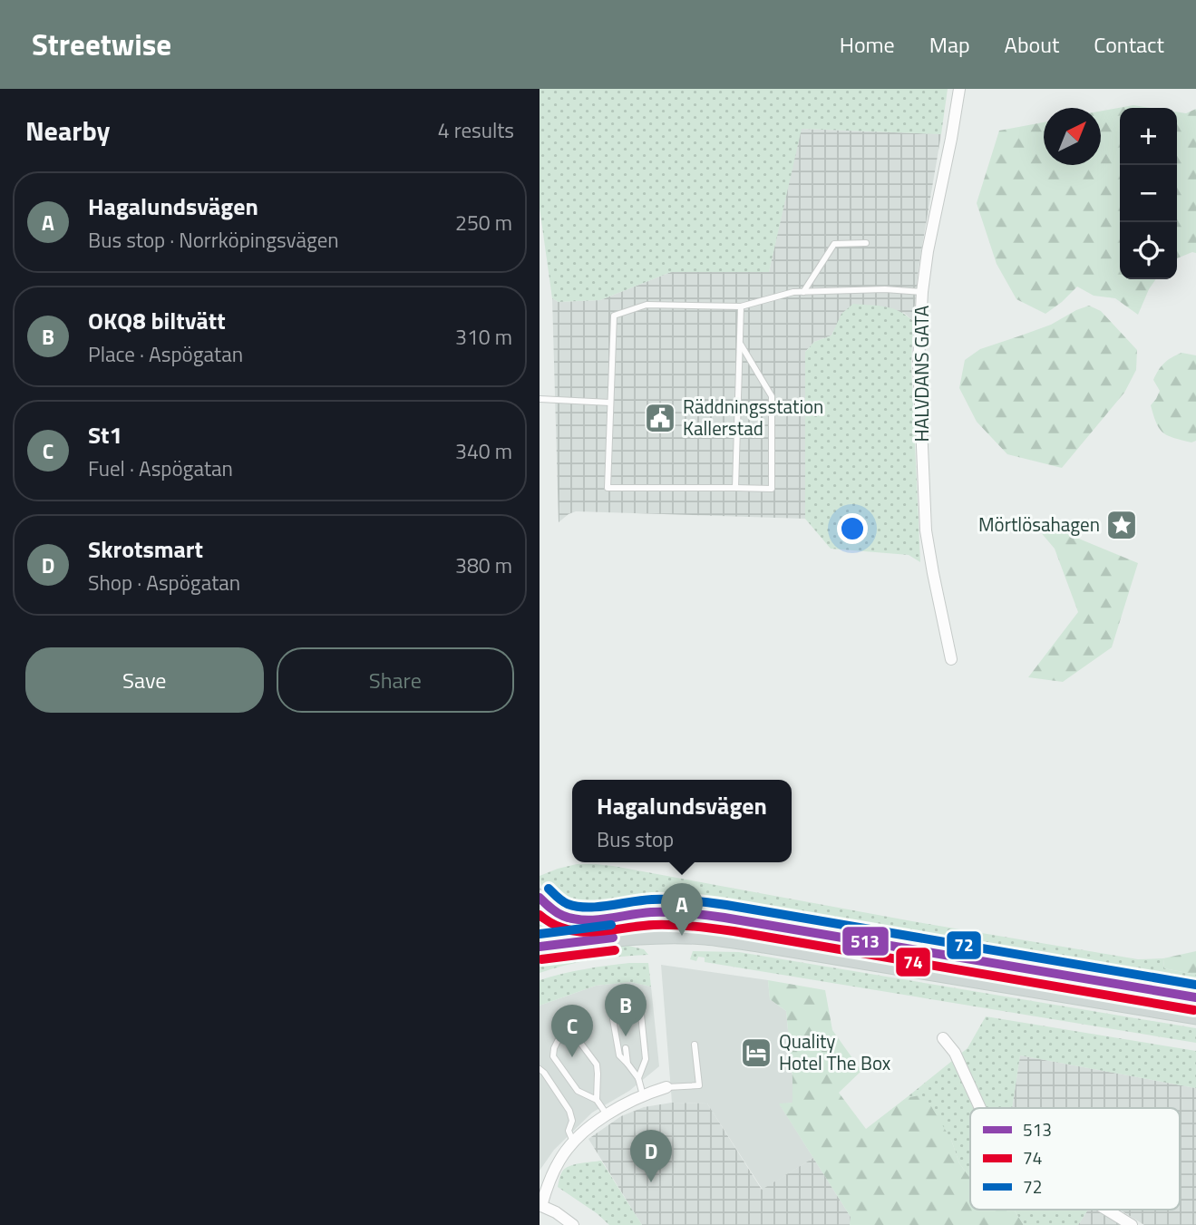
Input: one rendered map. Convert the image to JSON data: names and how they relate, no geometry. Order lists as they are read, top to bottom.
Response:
{
  "streets": {
    "street": ["HALVDANS GATA"]
  },
  "places": {
    "public building": ["Räddningsstation Kallerstad"],
    "place": ["Mörtlösahagen"],
    "hotel": ["Quality Hotel The Box"]
  },
  "lines": ["transit line 72", "transit line 513", "transit line 74"],
  "legend": ["513", "74", "72"],
  "north": "top right",
  "page": {
    "header": "Streetwise",
    "nav": [
      "Home",
      "Map",
      "About",
      "Contact"
    ],
    "heading": ["Nearby", "4 results"],
    "map_buttons": ["+", "−"],
    "list": [
      {
        "mark": "A",
        "name": "Hagalundsvägen",
        "note": "Bus stop · Norrköpingsvägen",
        "value": "250 m"
      },
      {
        "mark": "B",
        "name": "OKQ8 biltvätt",
        "note": "Place · Aspögatan",
        "value": "310 m"
      },
      {
        "mark": "C",
        "name": "St1",
        "note": "Fuel · Aspögatan",
        "value": "340 m"
      },
      {
        "mark": "D",
        "name": "Skrotsmart",
        "note": "Shop · Aspögatan",
        "value": "380 m"
      }
    ],
    "buttons": ["Save", "Share"],
    "popup": ["Hagalundsvägen", "Bus stop"],
    "pins": [
      "A",
      "B",
      "C",
      "D"
    ]
  }
}
